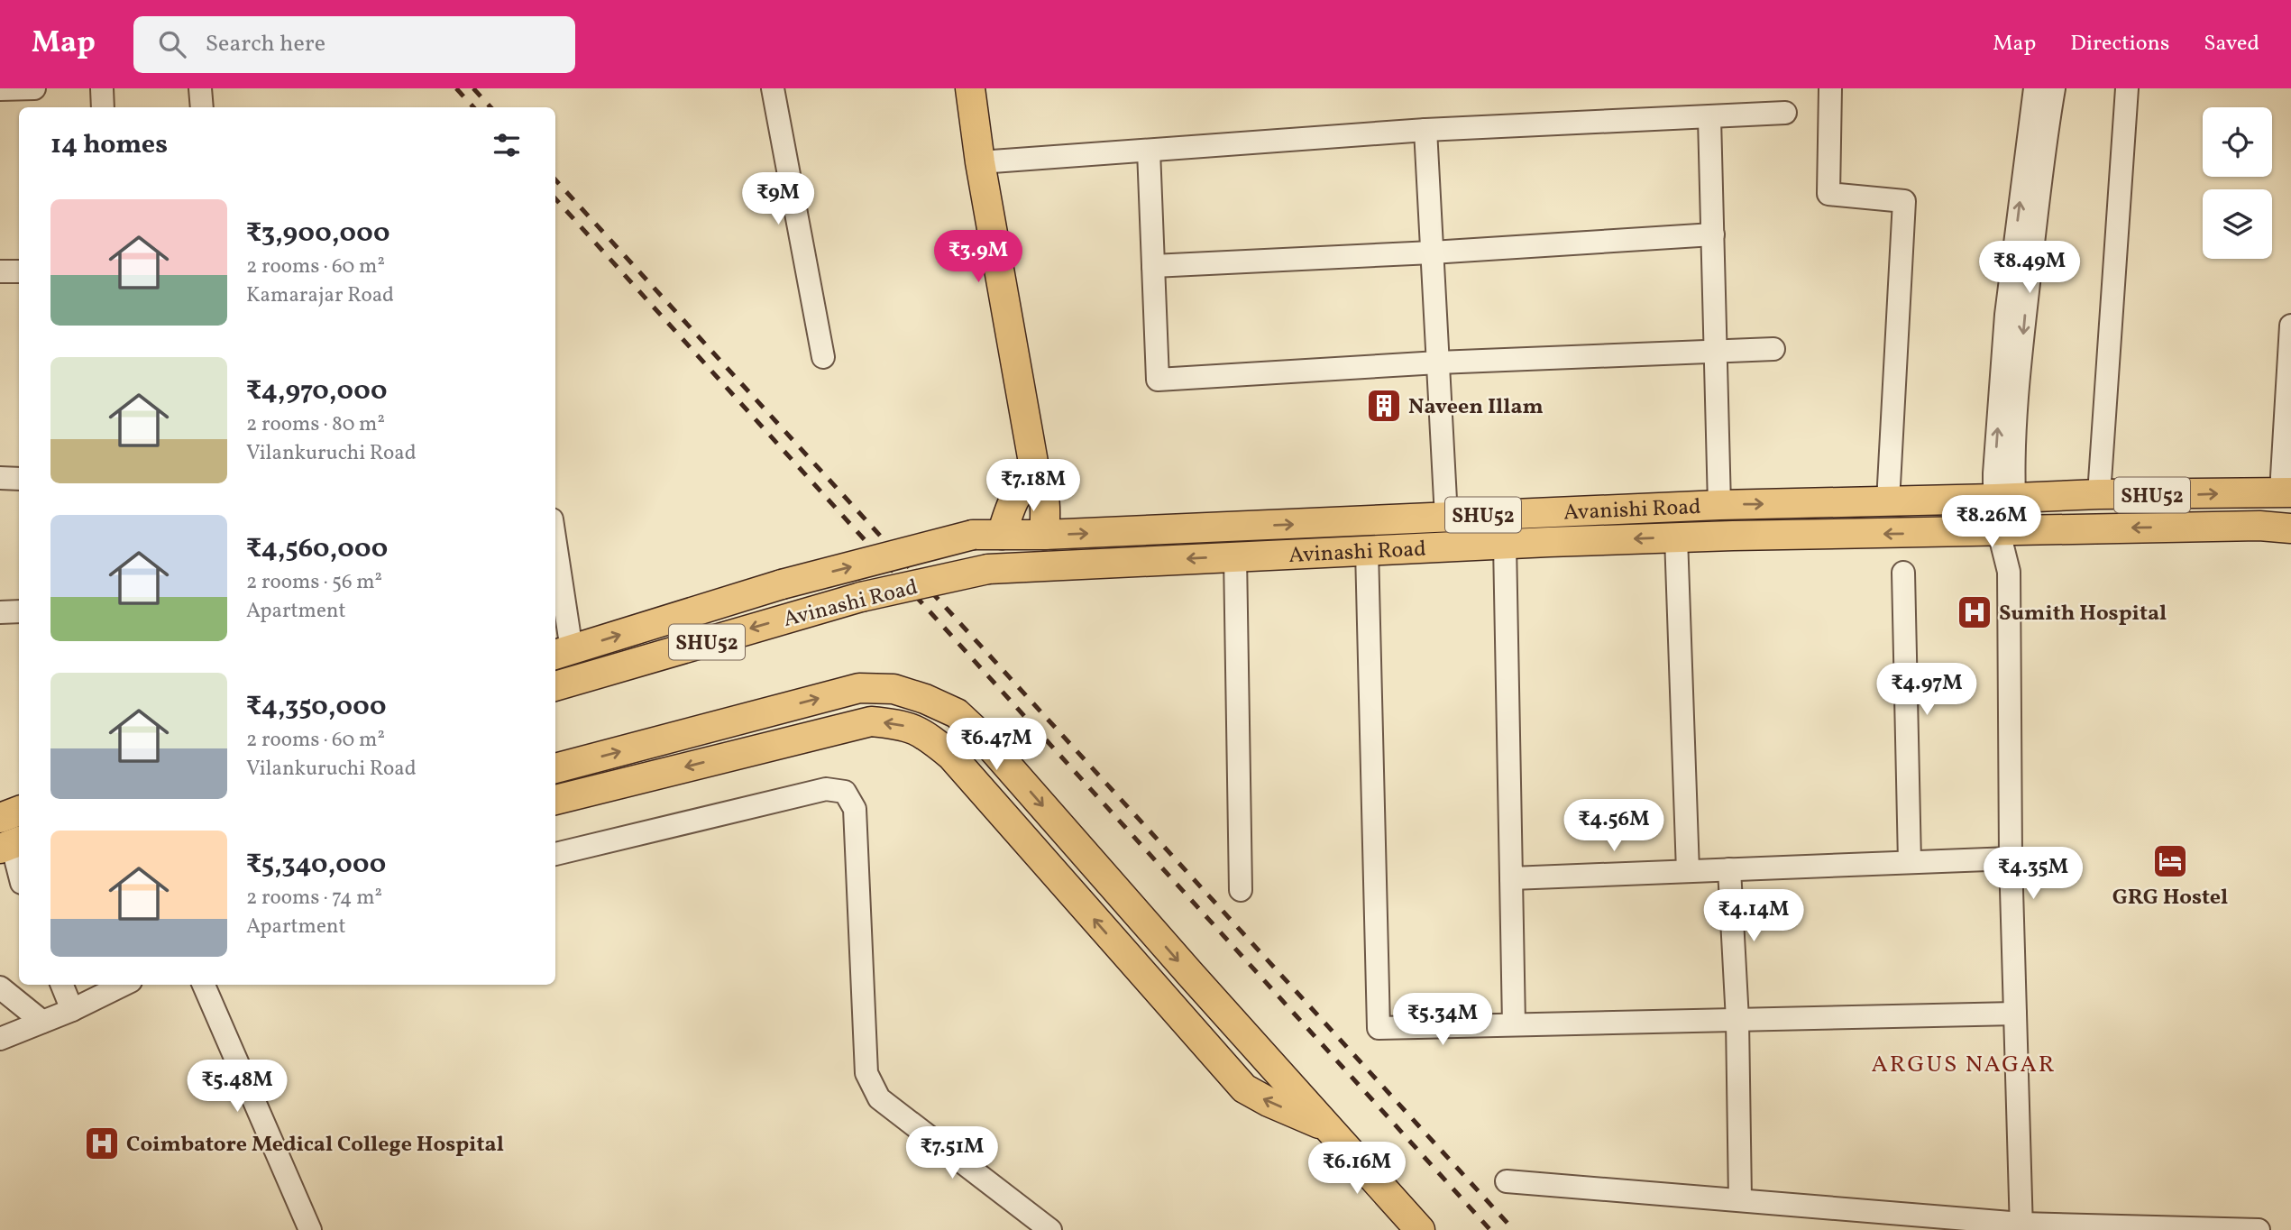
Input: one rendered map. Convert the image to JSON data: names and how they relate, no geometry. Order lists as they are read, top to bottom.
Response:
{
  "streets": {
    "main road": ["SHU52", "Avanishi Road", "Avinashi Road"]
  },
  "crossings": [
    ["Avanishi Road", "Avinashi Road"]
  ],
  "one_way": ["Avanishi Road"],
  "districts": ["ARGUS NAGAR"],
  "places": {
    "building": ["Naveen Illam"],
    "hospital": ["Sumith Hospital", "Coimbatore Medical College Hospital"],
    "hotel": ["GRG Hostel"]
  },
  "page": {
    "header": "Map",
    "search": "Search here",
    "nav": ["Map", "Directions", "Saved"],
    "heading": "14 homes",
    "price": [
      "₹9M",
      "₹3.9M",
      "₹8.49M",
      "₹7.18M",
      "₹8.26M",
      "₹4.97M",
      "₹6.47M",
      "₹4.56M",
      "₹4.35M",
      "₹4.14M",
      "₹5.34M",
      "₹5.48M",
      "₹7.51M",
      "₹6.16M"
    ],
    "list": [
      {
        "name": "₹3,900,000",
        "note": "2 rooms · 60 m² · Kamarajar Road"
      },
      {
        "name": "₹4,970,000",
        "note": "2 rooms · 80 m² · Vilankuruchi Road"
      },
      {
        "name": "₹4,560,000",
        "note": "2 rooms · 56 m² · Apartment"
      },
      {
        "name": "₹4,350,000",
        "note": "2 rooms · 60 m² · Vilankuruchi Road"
      },
      {
        "name": "₹5,340,000",
        "note": "2 rooms · 74 m² · Apartment"
      }
    ]
  }
}
